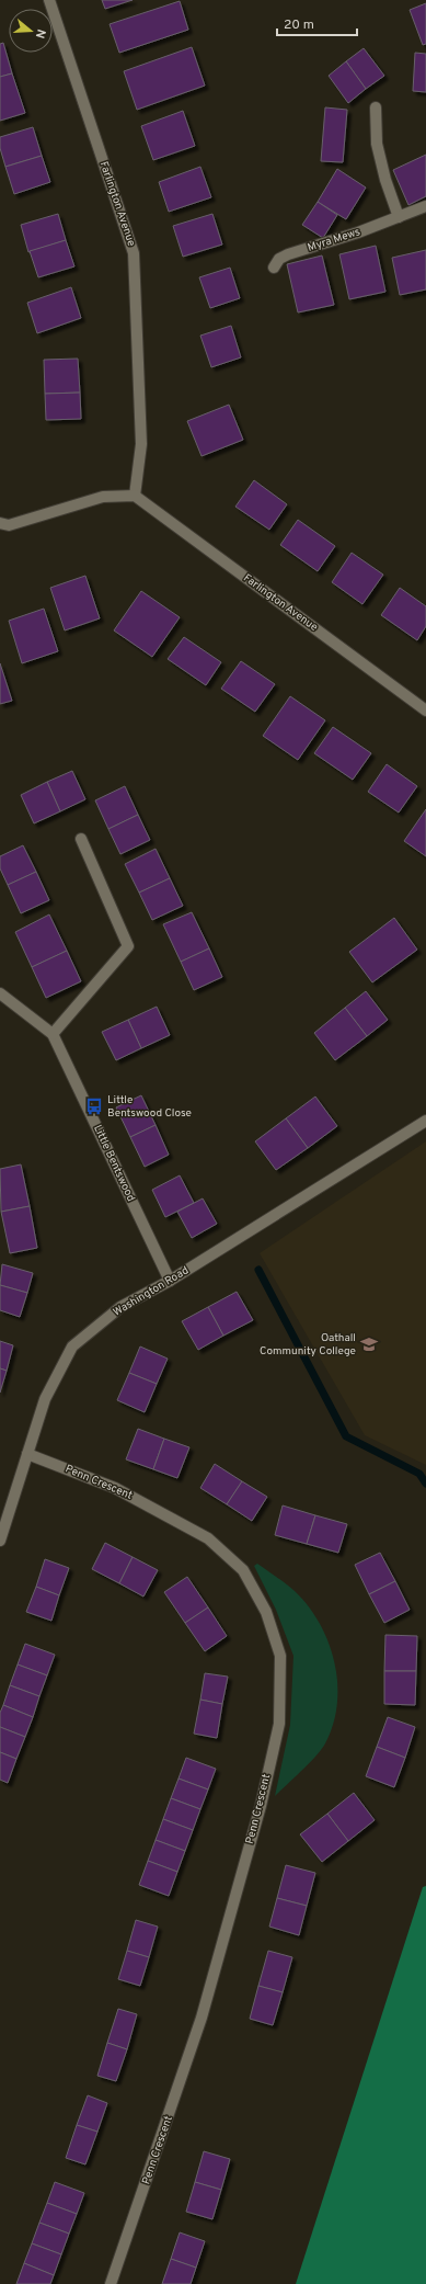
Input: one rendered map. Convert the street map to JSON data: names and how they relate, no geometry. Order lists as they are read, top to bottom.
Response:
{
  "streets": {
    "street": [
      "Farlington Avenue",
      "Myra Mews",
      "Little Bentswood",
      "Washington Road",
      "Penn Crescent"
    ]
  },
  "crossings": [
    ["Little Bentswood", "Washington Road"],
    ["Washington Road", "Penn Crescent"]
  ],
  "places": {
    "bus stop": ["Little Bentswood Close"],
    "school or university": ["Oathall Community College"]
  },
  "scale_bar": "20 m",
  "north": "right"
}
